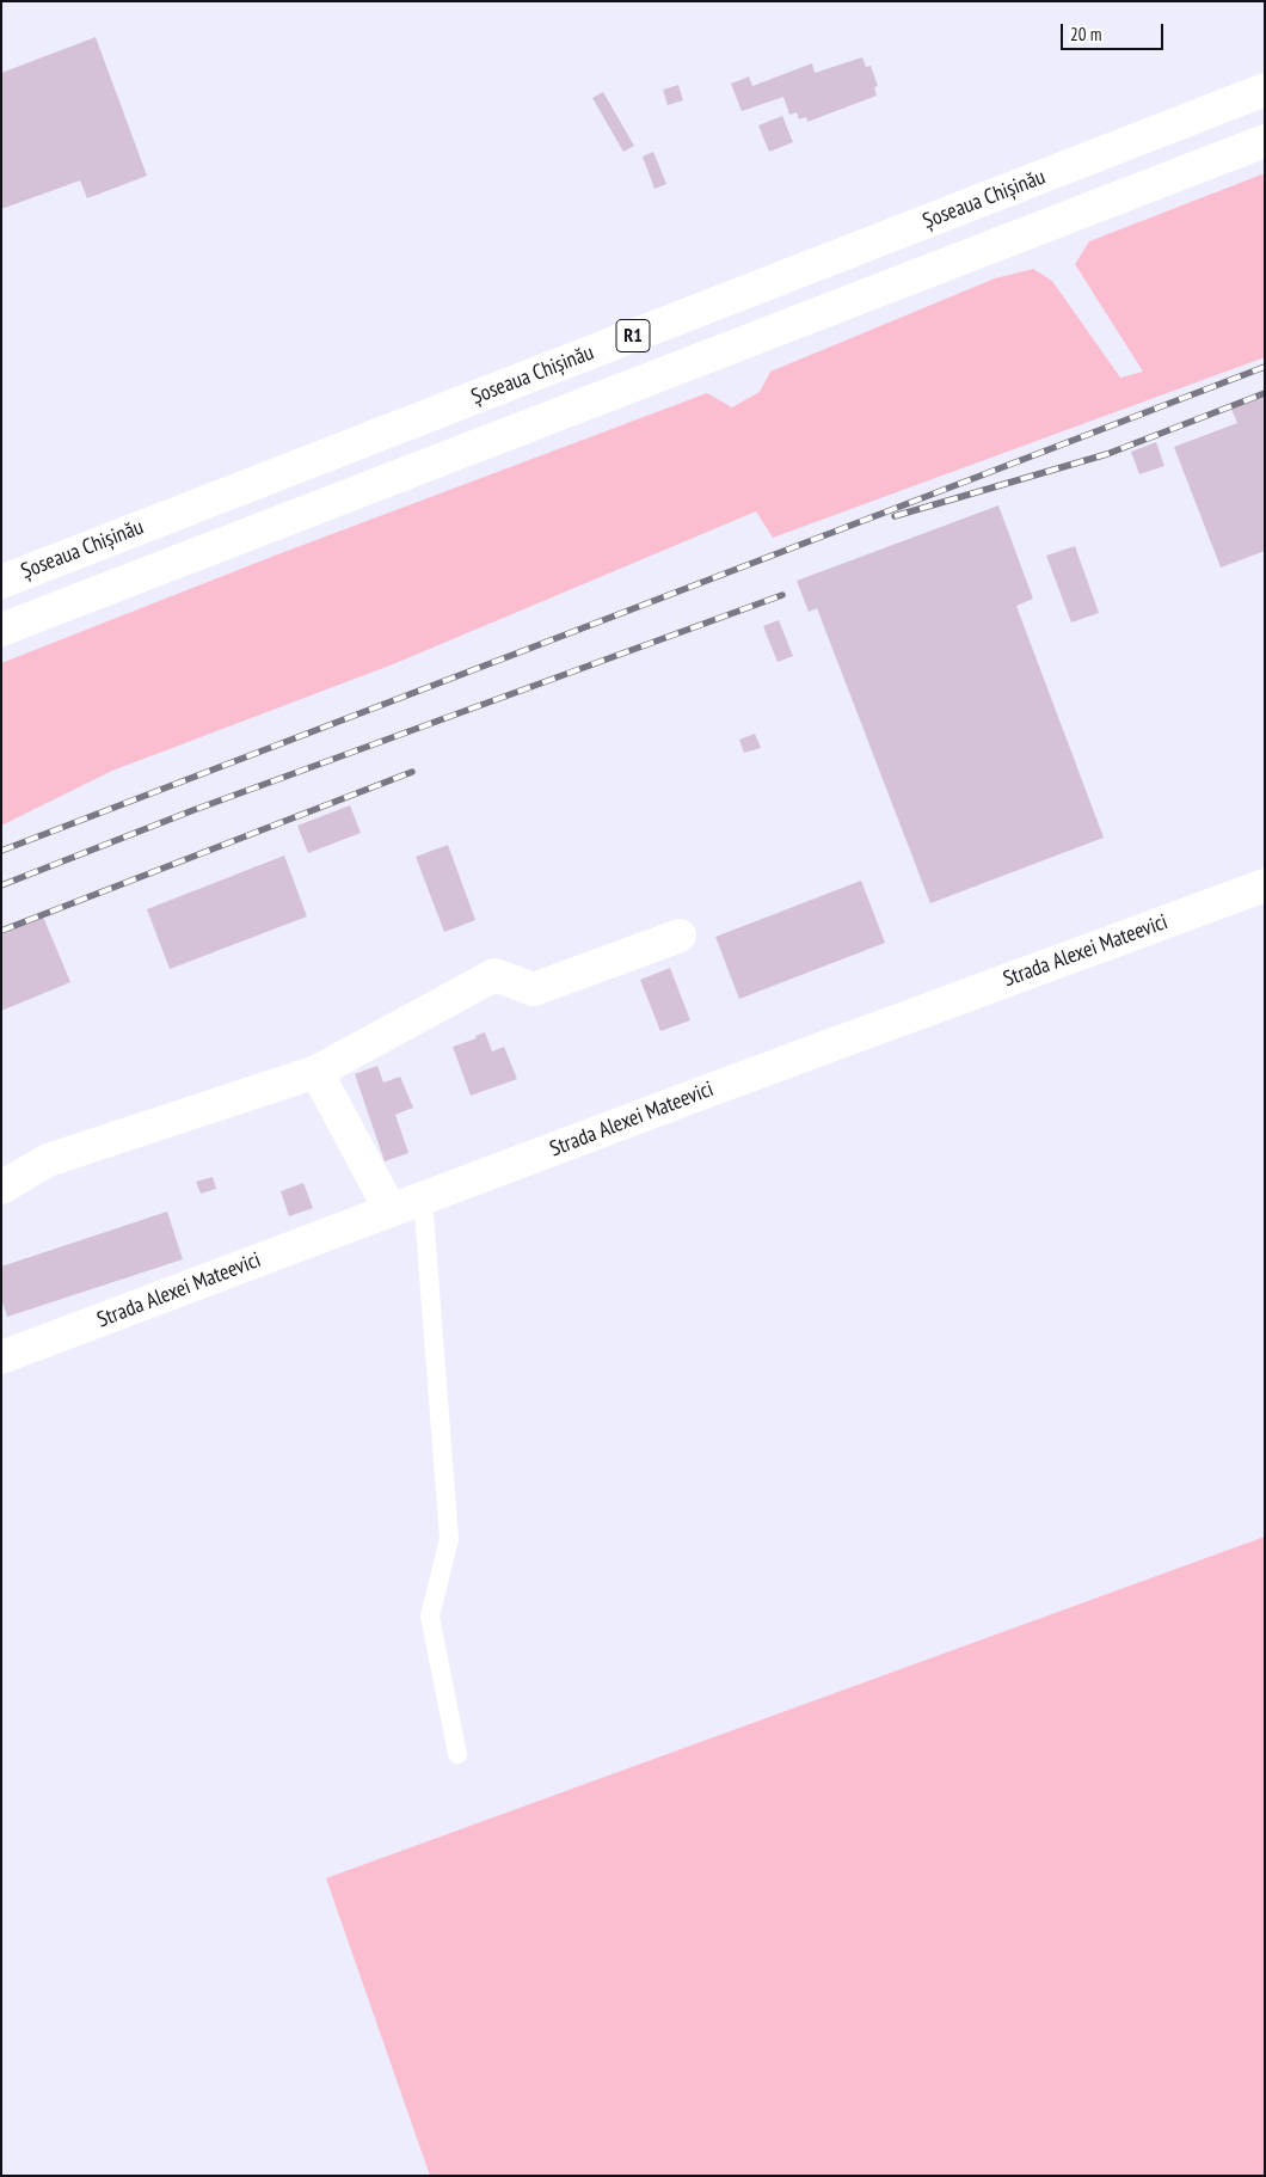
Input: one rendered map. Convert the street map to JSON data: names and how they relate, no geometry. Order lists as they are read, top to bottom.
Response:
{
  "streets": {
    "main road": ["Șoseaua Chișinău", "R1", "Strada Alexei Mateevici"]
  },
  "scale_bar": "20 m"
}
